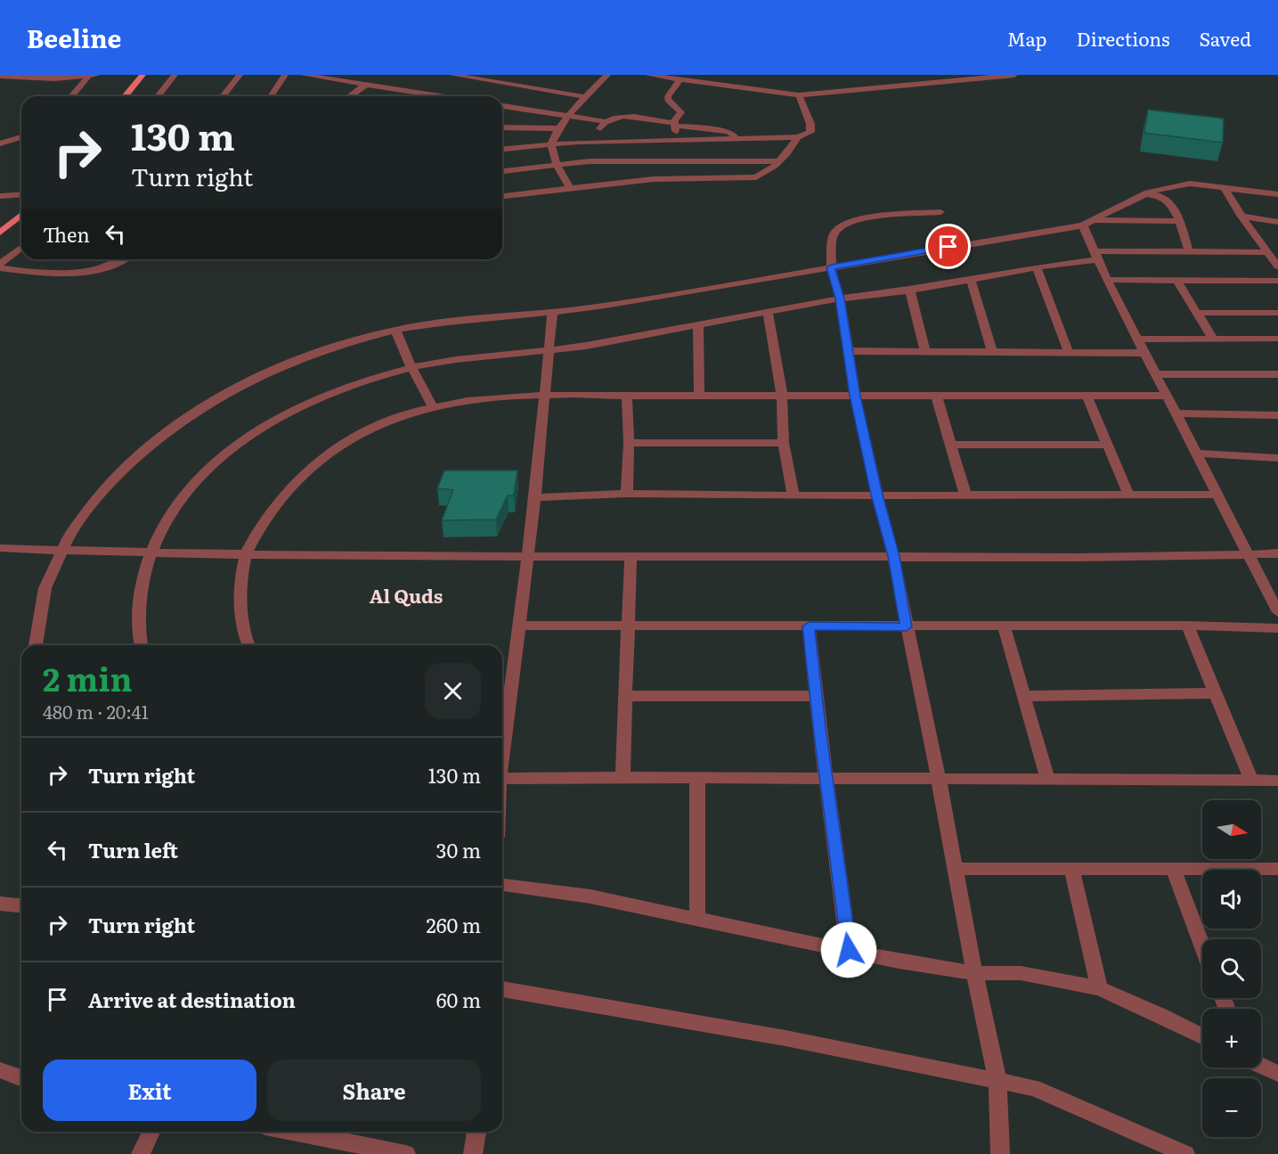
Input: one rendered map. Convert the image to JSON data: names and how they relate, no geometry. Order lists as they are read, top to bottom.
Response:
{
  "districts": ["Al Quds"],
  "north": "right",
  "page": {
    "header": "Beeline",
    "nav": ["Map", "Directions", "Saved"],
    "turn": ["130 m", "Turn right"],
    "then": "Then",
    "heading": ["2 min", "480 m · 20:41"],
    "list": [
      {
        "name": "Turn right",
        "value": "130 m"
      },
      {
        "name": "Turn left",
        "value": "30 m"
      },
      {
        "name": "Turn right",
        "value": "260 m"
      },
      {
        "name": "Arrive at destination",
        "value": "60 m"
      }
    ],
    "map_buttons": ["+", "−"],
    "buttons": ["Exit", "Share"]
  }
}
